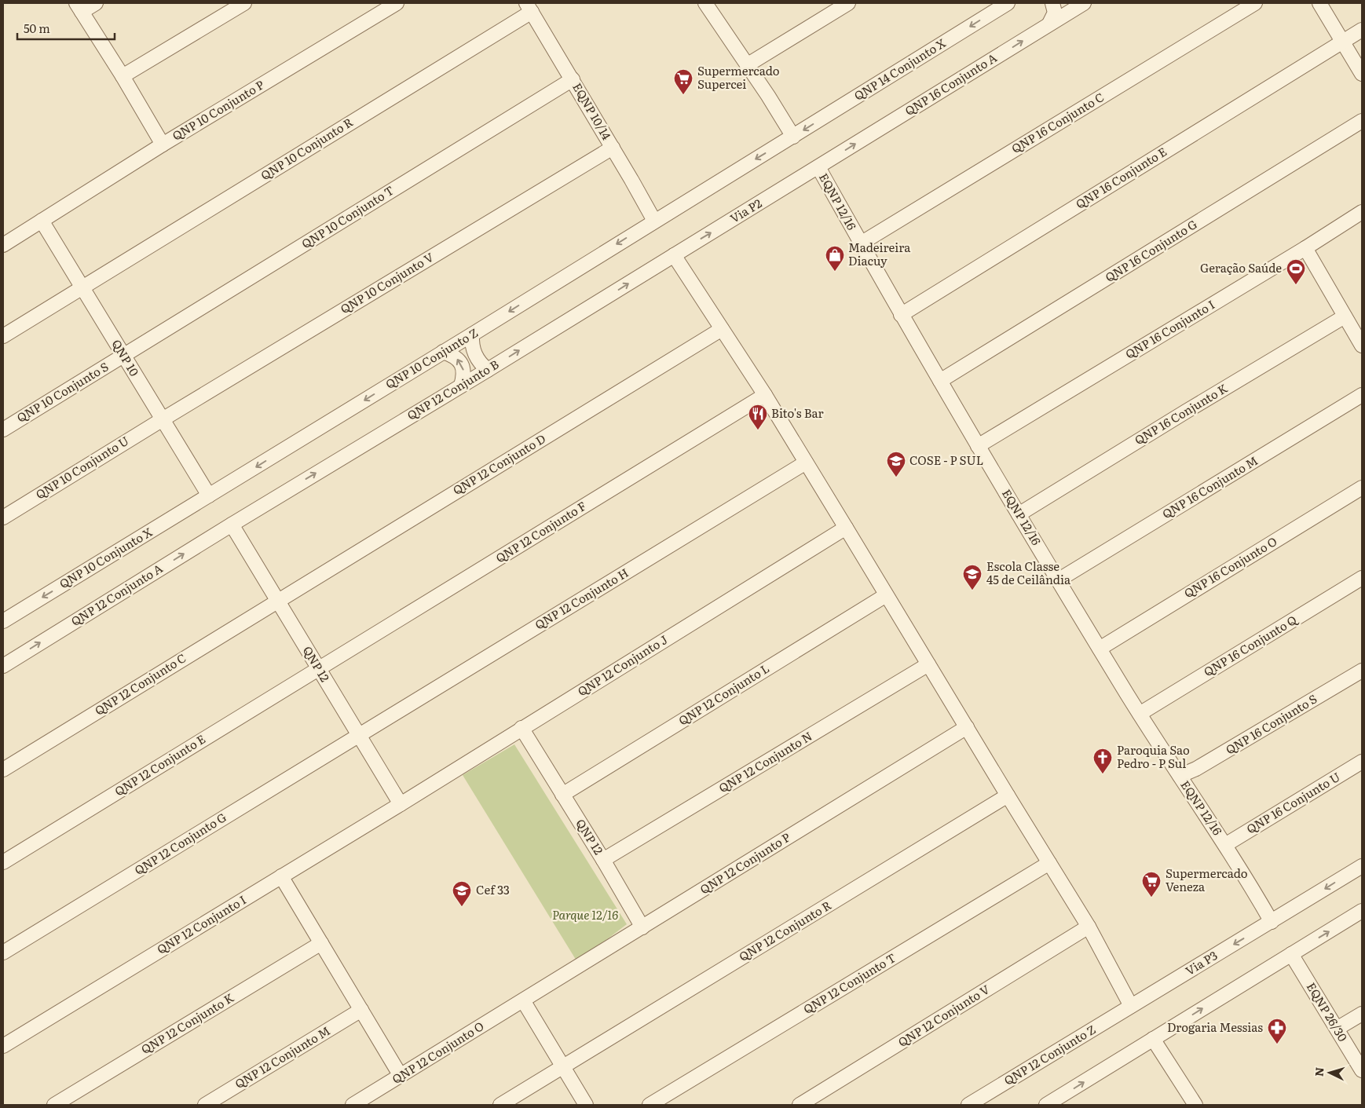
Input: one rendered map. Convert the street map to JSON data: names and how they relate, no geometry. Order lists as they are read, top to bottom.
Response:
{
  "streets": {
    "street": [
      "QNP 14 Conjunto X",
      "QNP 16 Conjunto A",
      "QNP 10 Conjunto P",
      "EQNP 10/14",
      "QNP 16 Conjunto C",
      "QNP 10 Conjunto R",
      "QNP 16 Conjunto E",
      "EQNP 12/16",
      "Via P2",
      "QNP 10 Conjunto T",
      "QNP 16 Conjunto G",
      "QNP 10 Conjunto V",
      "QNP 16 Conjunto I",
      "QNP 10",
      "QNP 10 Conjunto Z",
      "QNP 12 Conjunto B",
      "QNP 10 Conjunto S",
      "QNP 16 Conjunto K",
      "QNP 12 Conjunto D",
      "QNP 10 Conjunto U",
      "QNP 16 Conjunto M",
      "QNP 12 Conjunto F",
      "QNP 10 Conjunto X",
      "QNP 16 Conjunto O",
      "QNP 12 Conjunto A",
      "QNP 12 Conjunto H",
      "QNP 16 Conjunto Q",
      "QNP 12",
      "QNP 12 Conjunto J",
      "QNP 12 Conjunto C",
      "QNP 12 Conjunto L",
      "QNP 16 Conjunto S",
      "QNP 12 Conjunto N",
      "QNP 12 Conjunto E",
      "QNP 16 Conjunto U",
      "QNP 12 Conjunto G",
      "QNP 12 Conjunto P",
      "QNP 12 Conjunto I",
      "QNP 12 Conjunto R",
      "Via P3",
      "QNP 12 Conjunto T",
      "EQNP 26/30",
      "QNP 12 Conjunto V",
      "QNP 12 Conjunto K",
      "QNP 12 Conjunto O",
      "QNP 12 Conjunto Z",
      "QNP 12 Conjunto M"
    ]
  },
  "crossings": [
    ["QNP 16 Conjunto A", "EQNP 12/16"],
    ["QNP 16 Conjunto A", "Via P2"],
    ["QNP 10 Conjunto P", "QNP 10"],
    ["EQNP 10/14", "QNP 10 Conjunto R"],
    ["EQNP 10/14", "QNP 10 Conjunto T"],
    ["EQNP 10/14", "QNP 10 Conjunto V"],
    ["EQNP 10/14", "QNP 10 Conjunto Z"],
    ["QNP 16 Conjunto C", "EQNP 12/16"],
    ["QNP 10 Conjunto R", "QNP 10"],
    ["QNP 16 Conjunto E", "EQNP 12/16"],
    ["EQNP 12/16", "Via P2"],
    ["EQNP 12/16", "QNP 16 Conjunto G"],
    ["EQNP 12/16", "QNP 16 Conjunto I"],
    ["EQNP 12/16", "QNP 16 Conjunto K"],
    ["EQNP 12/16", "QNP 16 Conjunto M"],
    ["EQNP 12/16", "QNP 16 Conjunto O"],
    ["EQNP 12/16", "QNP 16 Conjunto Q"],
    ["EQNP 12/16", "QNP 16 Conjunto S"],
    ["EQNP 12/16", "QNP 16 Conjunto U"],
    ["EQNP 12/16", "Via P3"],
    ["Via P2", "QNP 12 Conjunto B"],
    ["QNP 10 Conjunto T", "QNP 10"],
    ["QNP 10 Conjunto T", "QNP 10 Conjunto S"],
    ["QNP 10 Conjunto V", "QNP 10"],
    ["QNP 10 Conjunto V", "QNP 10 Conjunto U"],
    ["QNP 10", "QNP 10 Conjunto Z"],
    ["QNP 10", "QNP 10 Conjunto S"],
    ["QNP 10", "QNP 10 Conjunto U"],
    ["QNP 10", "QNP 10 Conjunto X"],
    ["QNP 10 Conjunto Z", "QNP 10 Conjunto X"],
    ["QNP 12 Conjunto B", "QNP 12 Conjunto A"],
    ["QNP 12 Conjunto B", "QNP 12"],
    ["QNP 12 Conjunto D", "QNP 12"],
    ["QNP 12 Conjunto D", "QNP 12 Conjunto C"],
    ["QNP 12 Conjunto F", "QNP 12"],
    ["QNP 12 Conjunto F", "QNP 12 Conjunto E"],
    ["QNP 12 Conjunto A", "QNP 12"],
    ["QNP 12 Conjunto H", "QNP 12"],
    ["QNP 12 Conjunto H", "QNP 12 Conjunto G"],
    ["QNP 12", "QNP 12 Conjunto J"],
    ["QNP 12", "QNP 12 Conjunto C"],
    ["QNP 12", "QNP 12 Conjunto L"],
    ["QNP 12", "QNP 12 Conjunto N"],
    ["QNP 12", "QNP 12 Conjunto E"],
    ["QNP 12", "QNP 12 Conjunto G"],
    ["QNP 12", "QNP 12 Conjunto P"],
    ["QNP 12", "QNP 12 Conjunto I"],
    ["QNP 12 Conjunto J", "QNP 12 Conjunto I"],
    ["QNP 12 Conjunto P", "QNP 12 Conjunto O"],
    ["Via P3", "QNP 12 Conjunto Z"]
  ],
  "one_way": [
    "QNP 16 Conjunto A",
    "QNP 10 Conjunto Z",
    "QNP 12 Conjunto B",
    "QNP 10 Conjunto X",
    "QNP 12 Conjunto A"
  ],
  "parks": ["Parque 12/16"],
  "places": {
    "supermarket": ["Supermercado Supercei", "Supermercado Veneza"],
    "shop": ["Madeireira Diacuy"],
    "sports": ["Geração Saúde"],
    "restaurant": ["Bito's Bar"],
    "school or university": ["COSE - P SUL", "Escola Classe 45 de Ceilândia", "Cef 33"],
    "church": ["Paroquia Sao Pedro - P Sul"],
    "pharmacy": ["Drogaria Messias"]
  },
  "scale_bar": "50 m",
  "north": "left"
}
